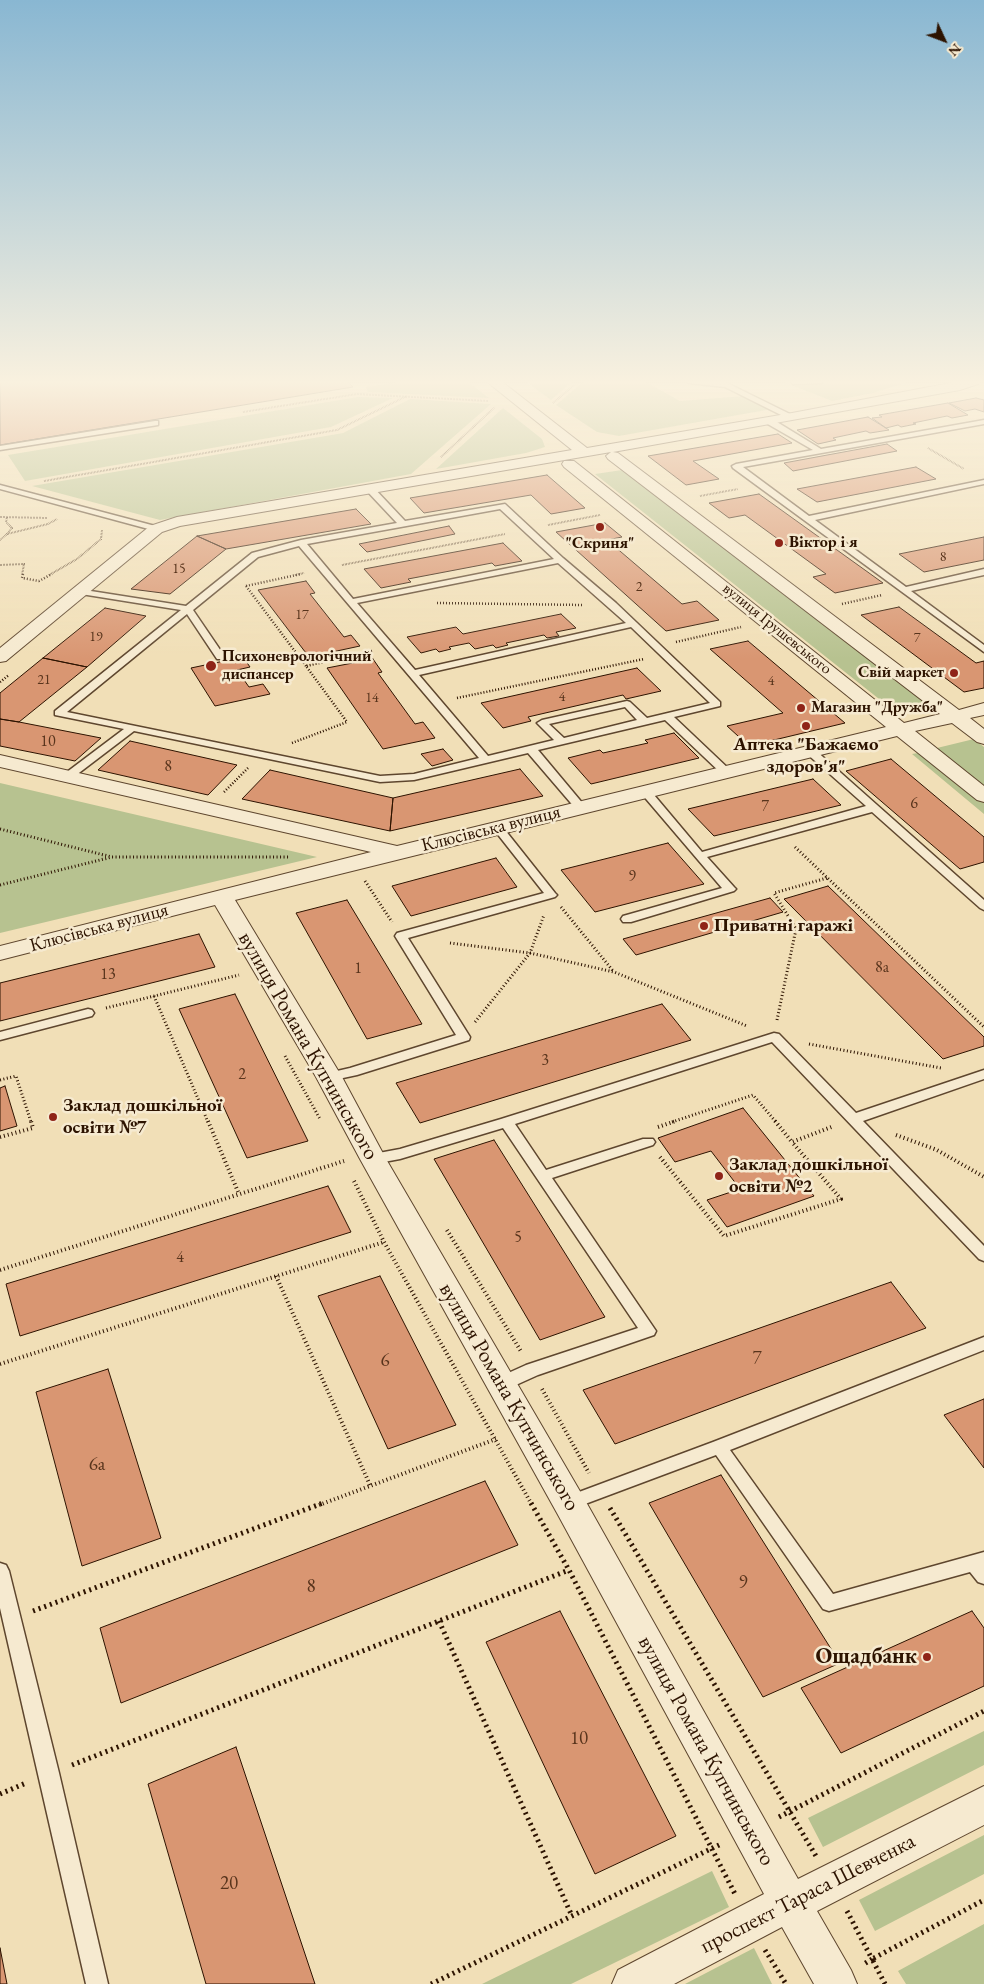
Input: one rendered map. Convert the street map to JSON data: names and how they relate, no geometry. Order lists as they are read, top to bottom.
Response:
{
  "streets": {
    "street": [
      "вулиця Грушевського",
      "Клюсівська вулиця",
      "вулиця Романа Купчинського",
      "проспект Тараса Шевченка"
    ]
  },
  "crossings": [
    ["вулиця Грушевського", "Клюсівська вулиця"],
    ["Клюсівська вулиця", "вулиця Романа Купчинського"],
    ["вулиця Романа Купчинського", "проспект Тараса Шевченка"]
  ],
  "places": [
    "\"Скриня\"",
    "Віктор і я",
    "Психоневрологічний диспансер",
    "Свiй маркет",
    "Магазин \"Дружба\"",
    "Аптека \"Бажаємо здоров'я\"",
    "Приватні гаражі",
    "Заклад дошкільної освіти №7",
    "Заклад дошкільної освіти №2",
    "Ощадбанк"
  ],
  "house_numbers": [
    "8",
    "15",
    "2",
    "17",
    "19",
    "7",
    "21",
    "4",
    "4",
    "14",
    "10",
    "8",
    "6",
    "7",
    "9",
    "8а",
    "1",
    "13",
    "3",
    "2",
    "5",
    "4",
    "7",
    "6",
    "6а",
    "9",
    "8",
    "10",
    "20"
  ],
  "north": "bottom right"
}
